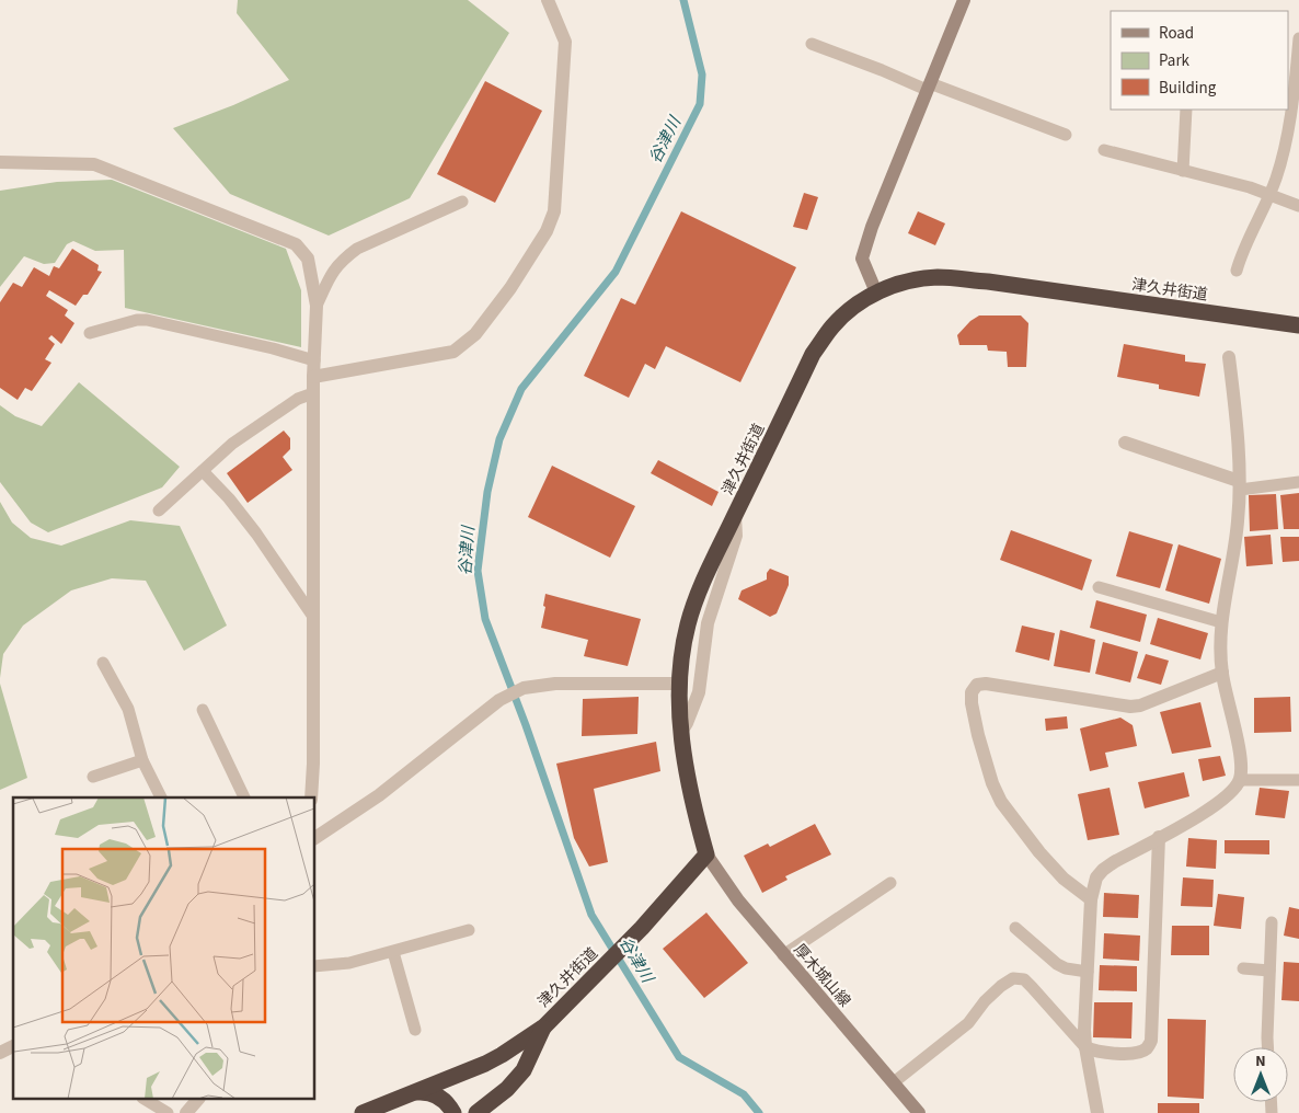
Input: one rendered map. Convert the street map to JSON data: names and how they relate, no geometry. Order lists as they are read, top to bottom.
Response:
{
  "streets": {
    "highway": ["津久井街道"],
    "main road": ["厚木城山線"]
  },
  "crossings": [
    ["津久井街道", "厚木城山線"]
  ],
  "water": ["谷津川"],
  "legend": ["Road", "Park", "Building"],
  "north": "top"
}
